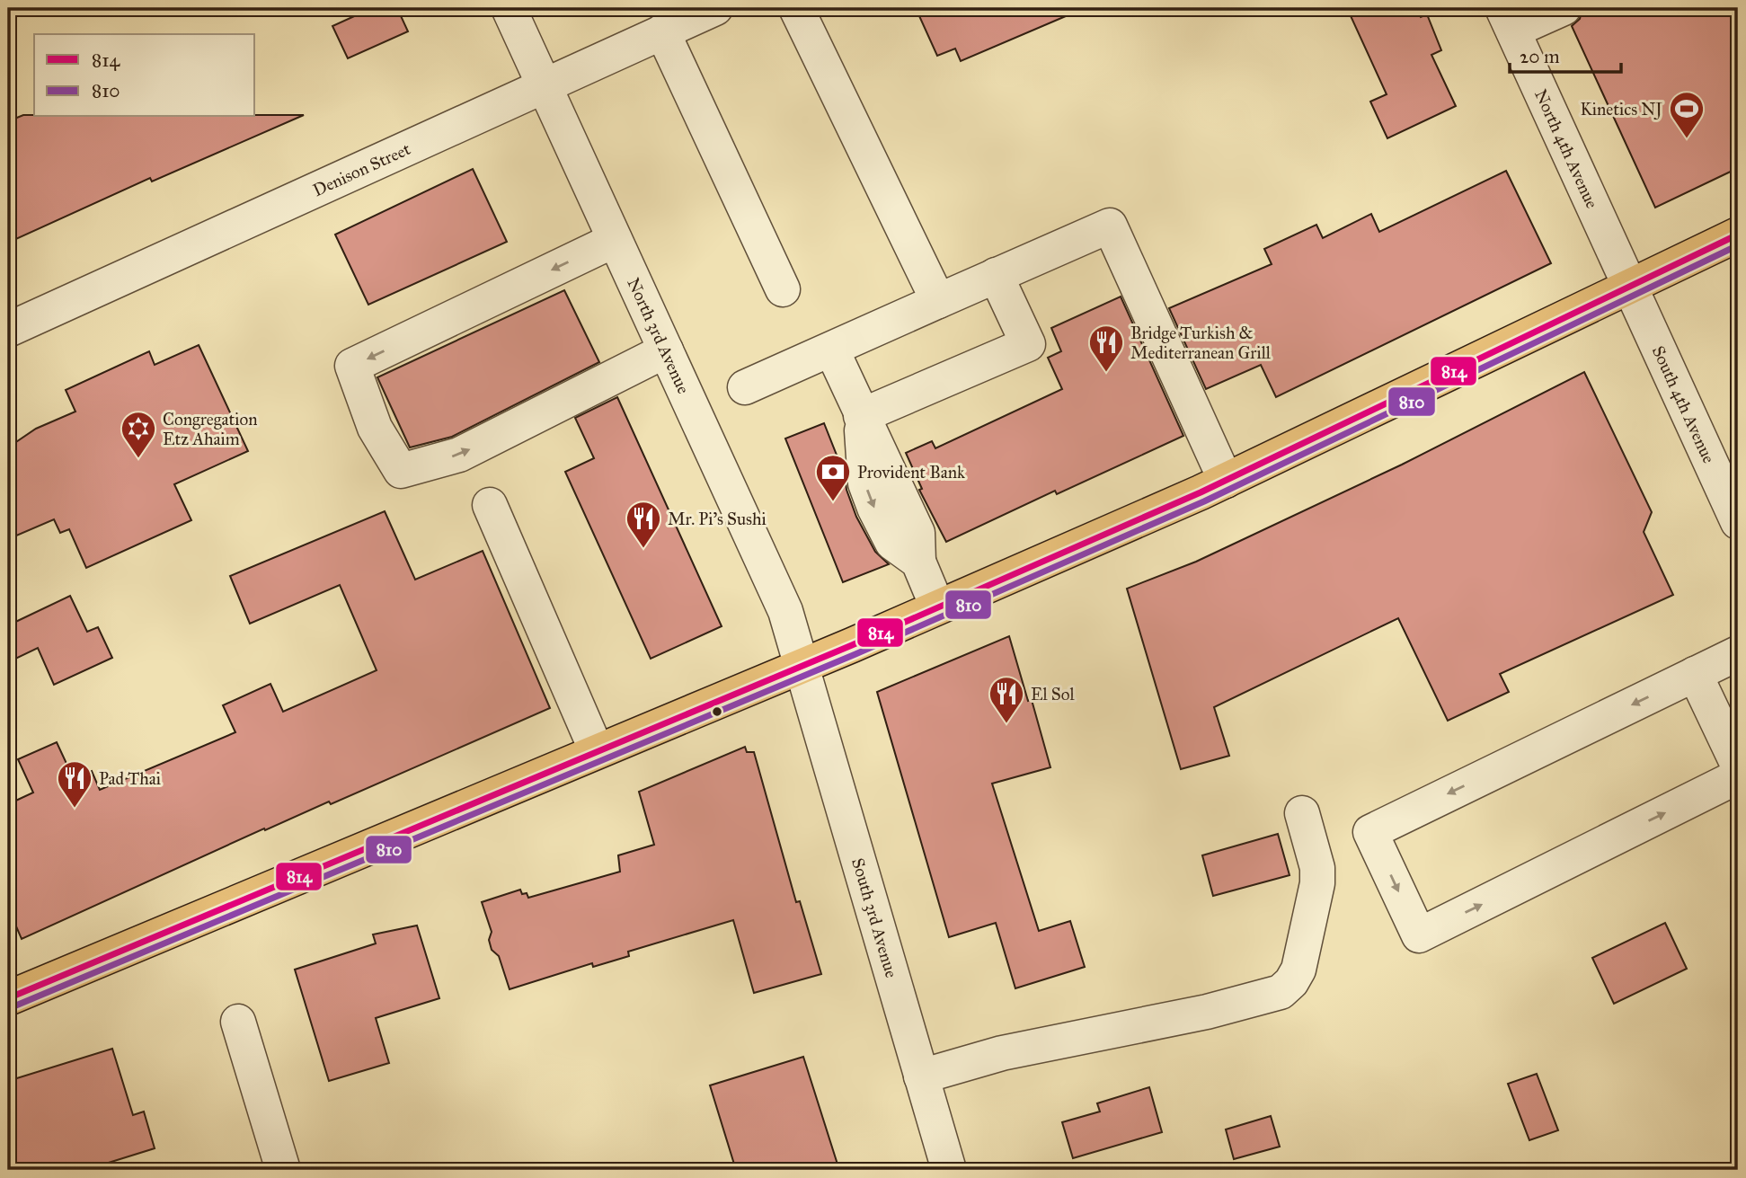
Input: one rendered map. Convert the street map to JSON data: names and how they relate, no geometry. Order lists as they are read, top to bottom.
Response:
{
  "streets": {
    "street": [
      "North 4th Avenue",
      "Denison Street",
      "North 3rd Avenue",
      "South 4th Avenue",
      "South 3rd Avenue"
    ]
  },
  "crossings": [
    ["North 4th Avenue", "South 4th Avenue"],
    ["Denison Street", "North 3rd Avenue"],
    ["North 3rd Avenue", "South 3rd Avenue"]
  ],
  "places": {
    "sports": ["Kinetics NJ"],
    "restaurant": [
      "Bridge Turkish & Mediterranean Grill",
      "Mr. Pi's Sushi",
      "El Sol",
      "Pad Thai"
    ],
    "synagogue": ["Congregation Etz Ahaim"],
    "bank": ["Provident Bank"]
  },
  "lines": ["transit line 814", "transit line 810"],
  "legend": ["814", "810"],
  "scale_bar": "20 m"
}
